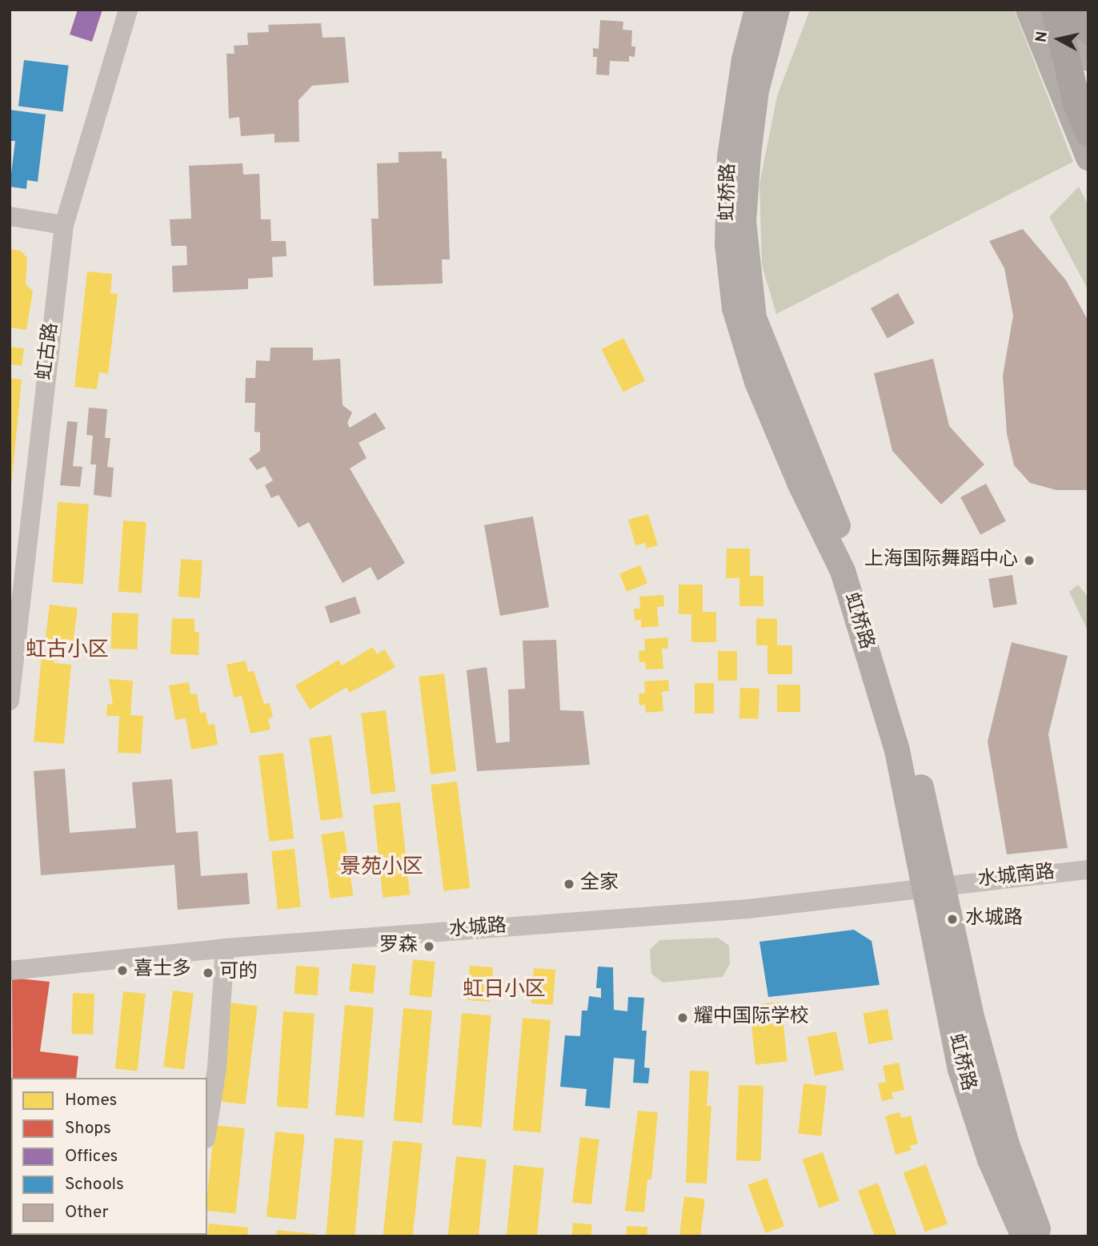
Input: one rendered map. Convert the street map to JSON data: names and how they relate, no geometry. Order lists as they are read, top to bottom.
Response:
{
  "streets": {
    "main road": ["虹桥路"],
    "street": ["虹古路", "水城南路", "水城路"]
  },
  "crossings": [
    ["虹桥路", "水城南路"],
    ["虹桥路", "水城路"],
    ["水城南路", "水城路"]
  ],
  "districts": ["虹古小区", "景苑小区", "虹日小区"],
  "places": [
    "上海国际舞蹈中心",
    "全家",
    "水城路",
    "罗森",
    "喜士多",
    "可的",
    "耀中国际学校"
  ],
  "legend": [
    "Homes",
    "Shops",
    "Offices",
    "Schools",
    "Other"
  ],
  "north": "left"
}
